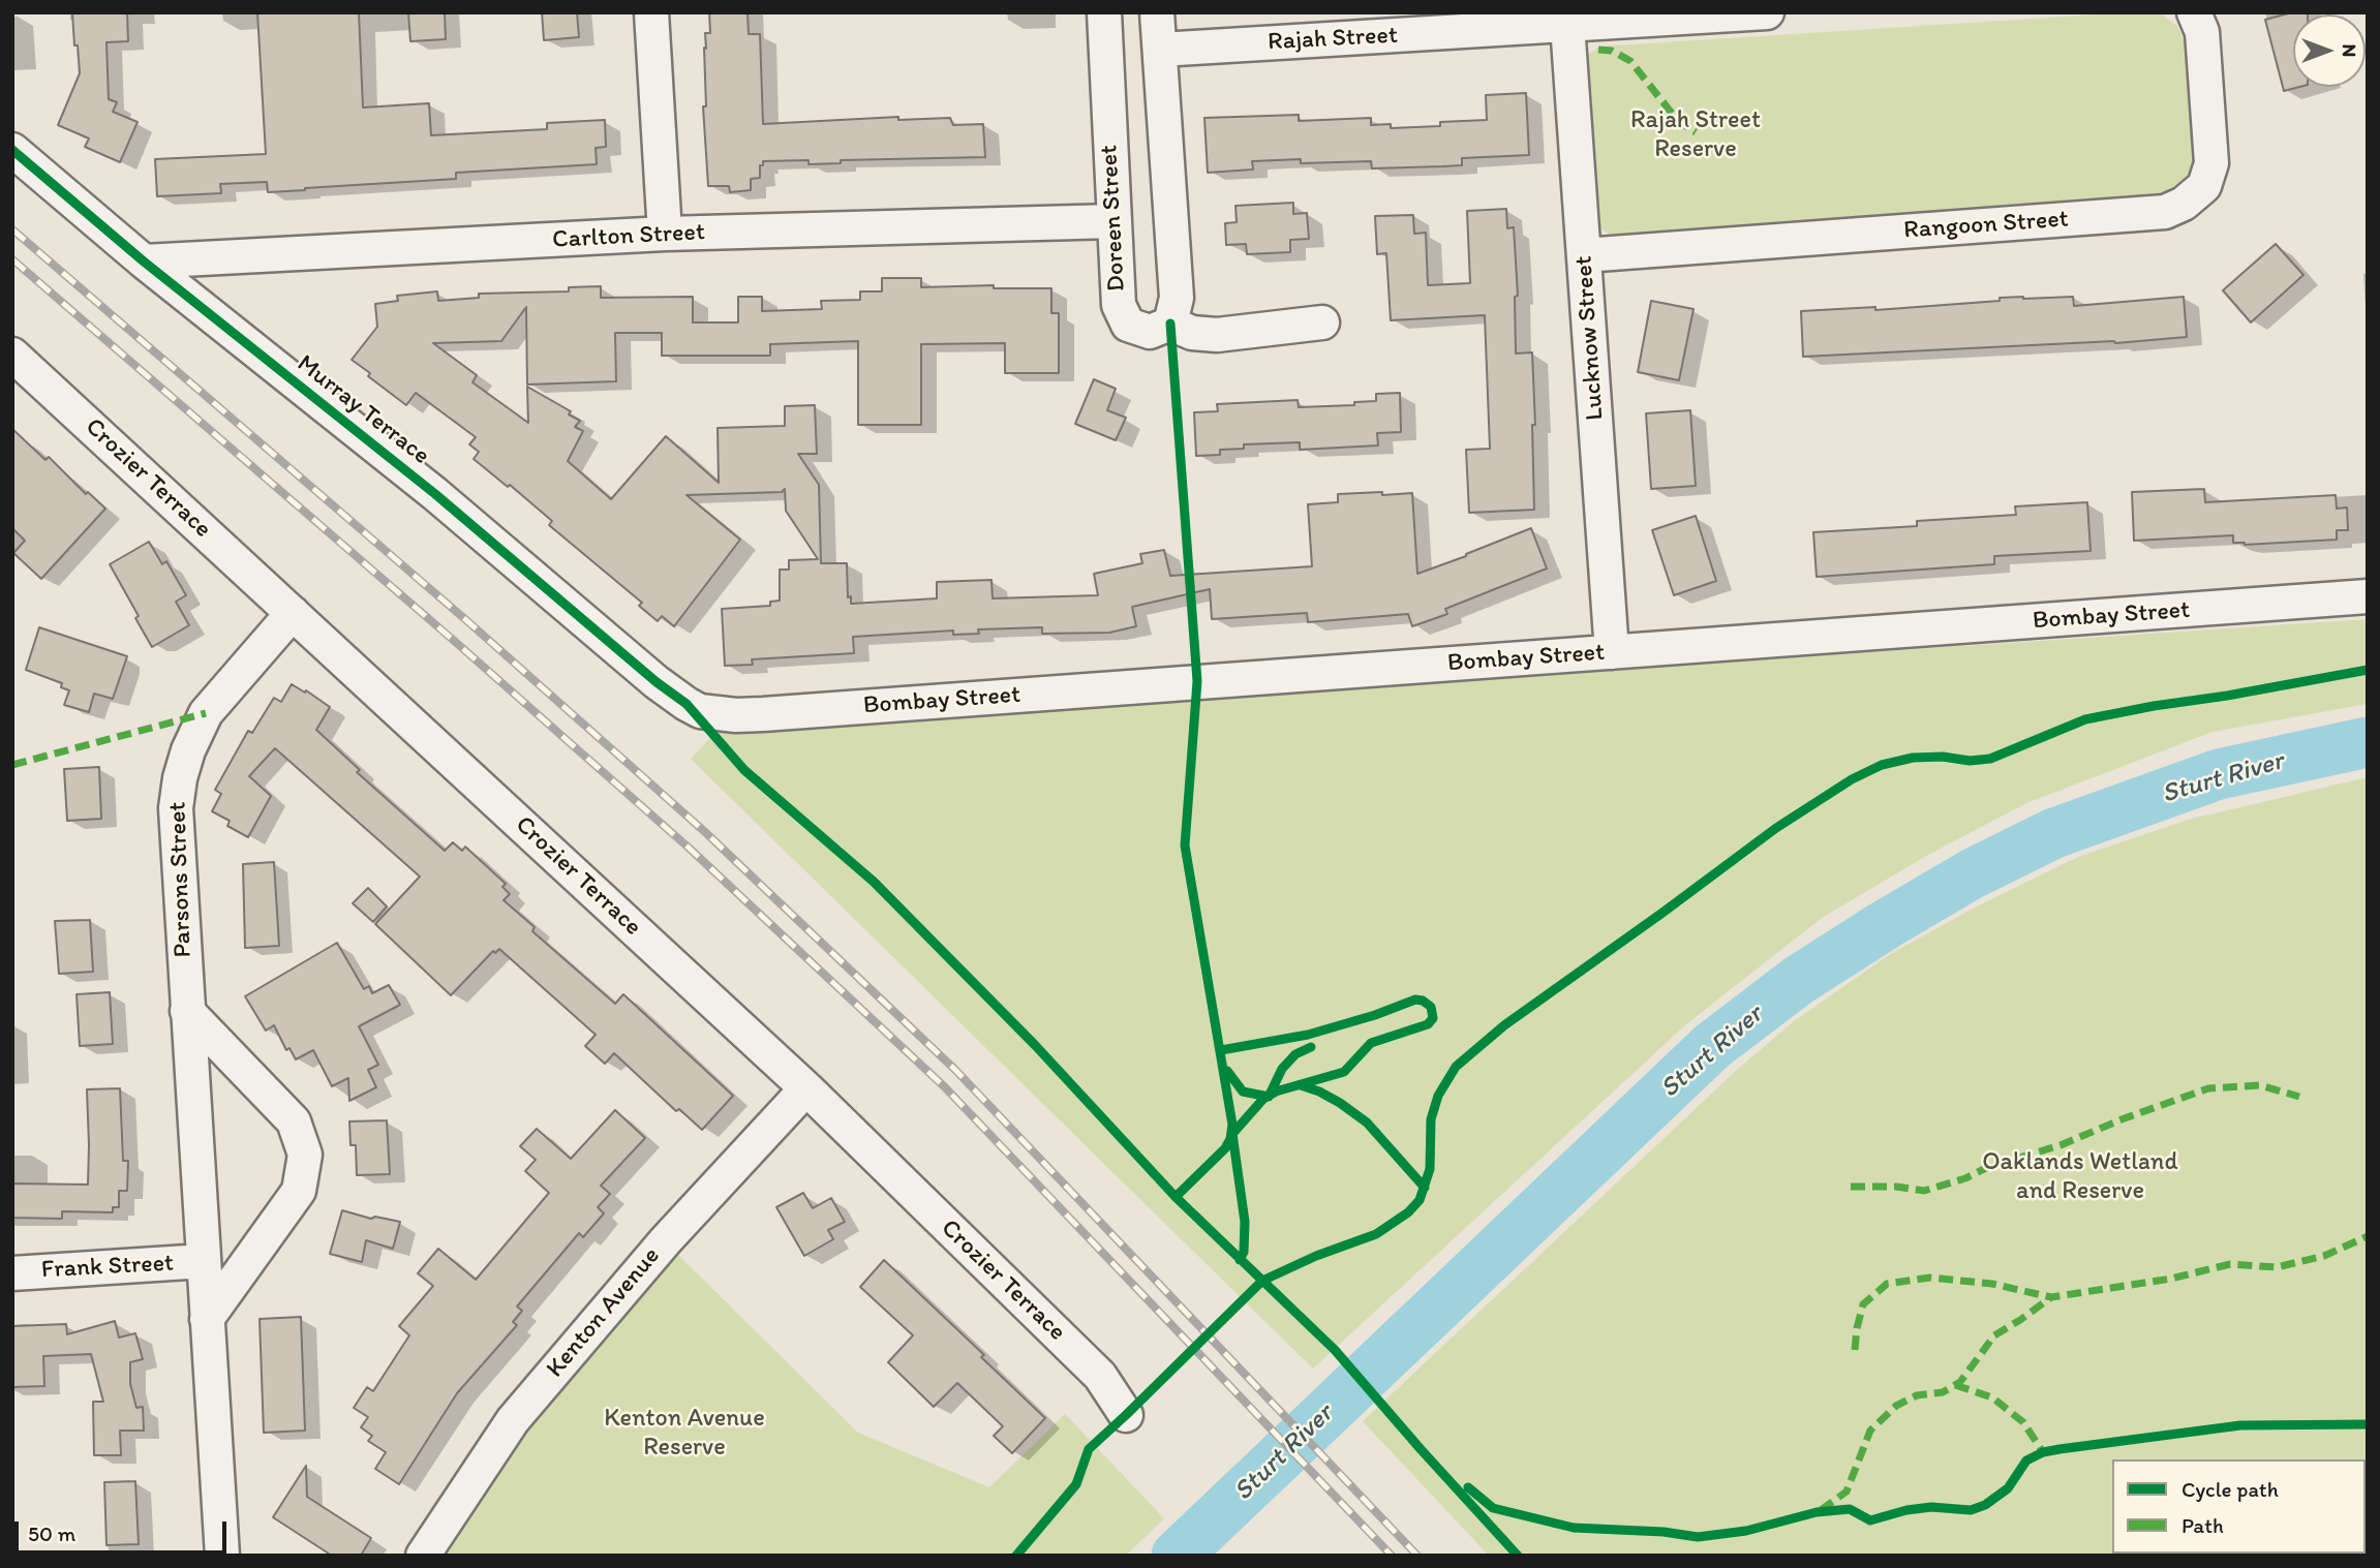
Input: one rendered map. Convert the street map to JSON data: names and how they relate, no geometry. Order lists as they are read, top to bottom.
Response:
{
  "streets": {
    "street": [
      "Rajah Street",
      "Doreen Street",
      "Rangoon Street",
      "Carlton Street",
      "Lucknow Street",
      "Murray Terrace",
      "Crozier Terrace",
      "Bombay Street",
      "Parsons Street",
      "Frank Street",
      "Kenton Avenue"
    ]
  },
  "crossings": [
    ["Rajah Street", "Lucknow Street"],
    ["Doreen Street", "Carlton Street"],
    ["Rangoon Street", "Lucknow Street"],
    ["Carlton Street", "Murray Terrace"],
    ["Lucknow Street", "Bombay Street"],
    ["Murray Terrace", "Bombay Street"],
    ["Crozier Terrace", "Parsons Street"],
    ["Crozier Terrace", "Kenton Avenue"],
    ["Parsons Street", "Frank Street"]
  ],
  "water": ["Sturt River"],
  "parks": ["Rajah Street Reserve", "Oaklands Wetland and Reserve", "Kenton Avenue Reserve"],
  "legend": ["Cycle path", "Path"],
  "scale_bar": "50 m",
  "north": "right"
}
